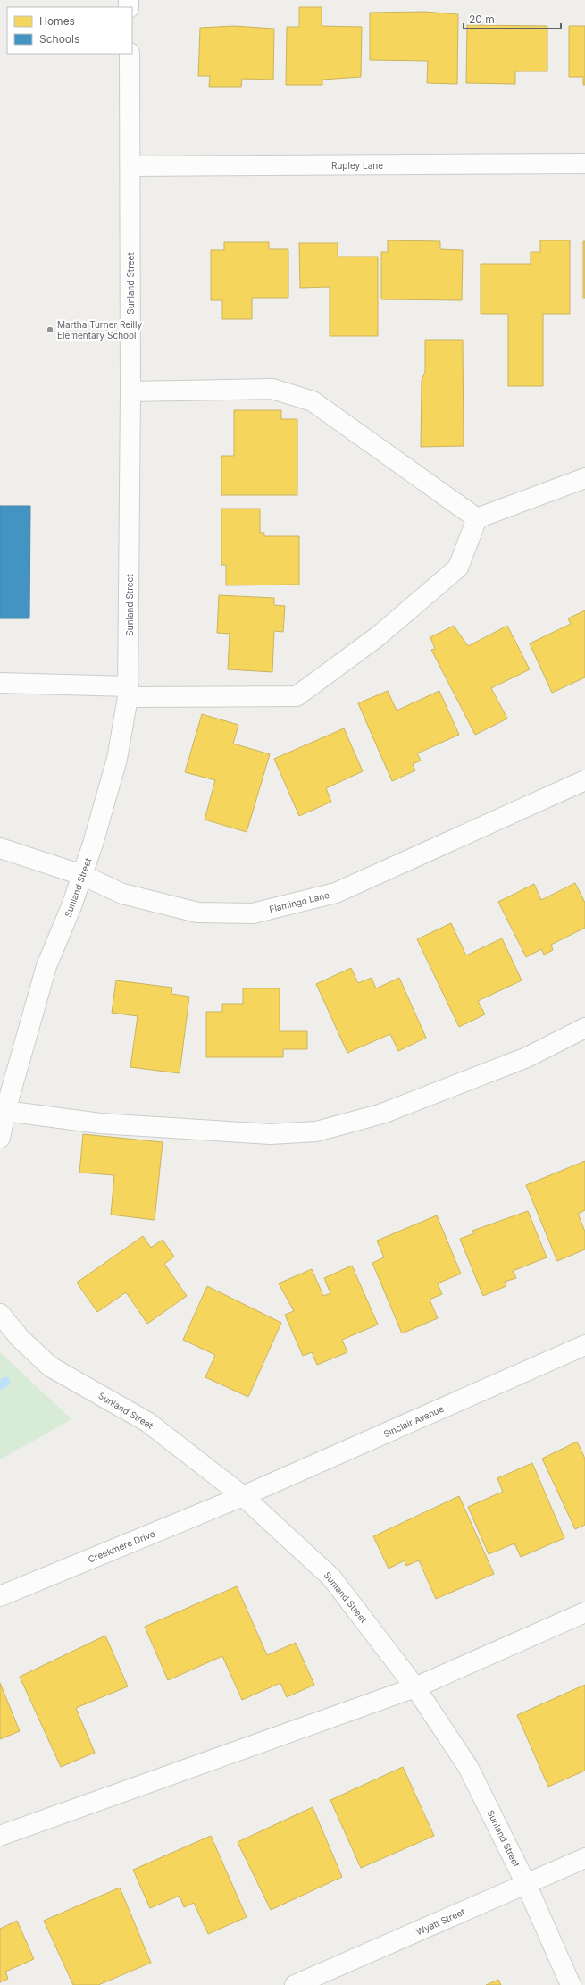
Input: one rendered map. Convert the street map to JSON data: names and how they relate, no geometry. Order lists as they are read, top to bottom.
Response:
{
  "streets": {
    "street": [
      "Rupley Lane",
      "Sunland Street",
      "Flamingo Lane",
      "Sinclair Avenue",
      "Creekmere Drive",
      "Wyatt Street"
    ]
  },
  "crossings": [
    ["Rupley Lane", "Sunland Street"],
    ["Sunland Street", "Flamingo Lane"],
    ["Sunland Street", "Sinclair Avenue"],
    ["Sunland Street", "Creekmere Drive"],
    ["Sunland Street", "Wyatt Street"],
    ["Sinclair Avenue", "Creekmere Drive"]
  ],
  "places": ["Martha Turner Reilly Elementary School"],
  "legend": ["Homes", "Schools"],
  "scale_bar": "20 m"
}
